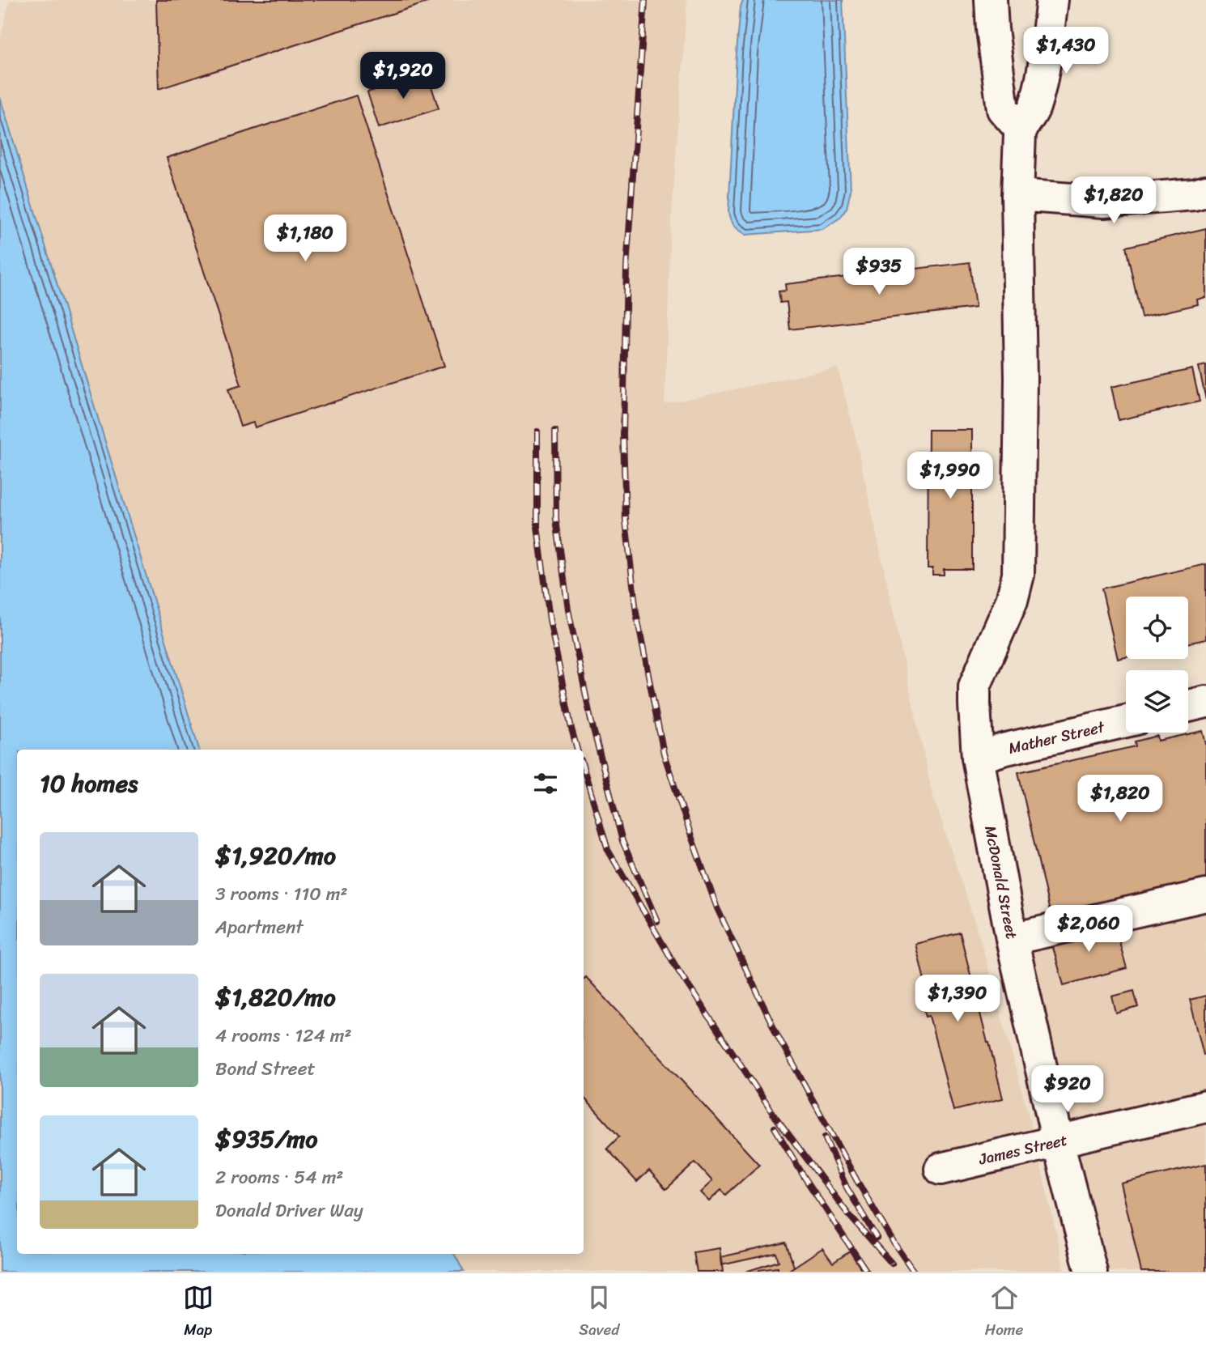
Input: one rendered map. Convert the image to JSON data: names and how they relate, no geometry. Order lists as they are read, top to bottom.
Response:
{
  "streets": {
    "street": ["Mather Street", "McDonald Street", "James Street"]
  },
  "crossings": [
    ["Mather Street", "McDonald Street"],
    ["McDonald Street", "James Street"]
  ],
  "page": {
    "price": [
      "$1,430",
      "$1,920",
      "$1,820",
      "$1,180",
      "$935",
      "$1,990",
      "$1,820",
      "$2,060",
      "$1,390",
      "$920"
    ],
    "heading": "10 homes",
    "list": [
      {
        "name": "$1,920/mo",
        "note": "3 rooms · 110 m² · Apartment"
      },
      {
        "name": "$1,820/mo",
        "note": "4 rooms · 124 m² · Bond Street"
      },
      {
        "name": "$935/mo",
        "note": "2 rooms · 54 m² · Donald Driver Way"
      }
    ],
    "tabs": ["Map", "Saved", "Home"]
  }
}
